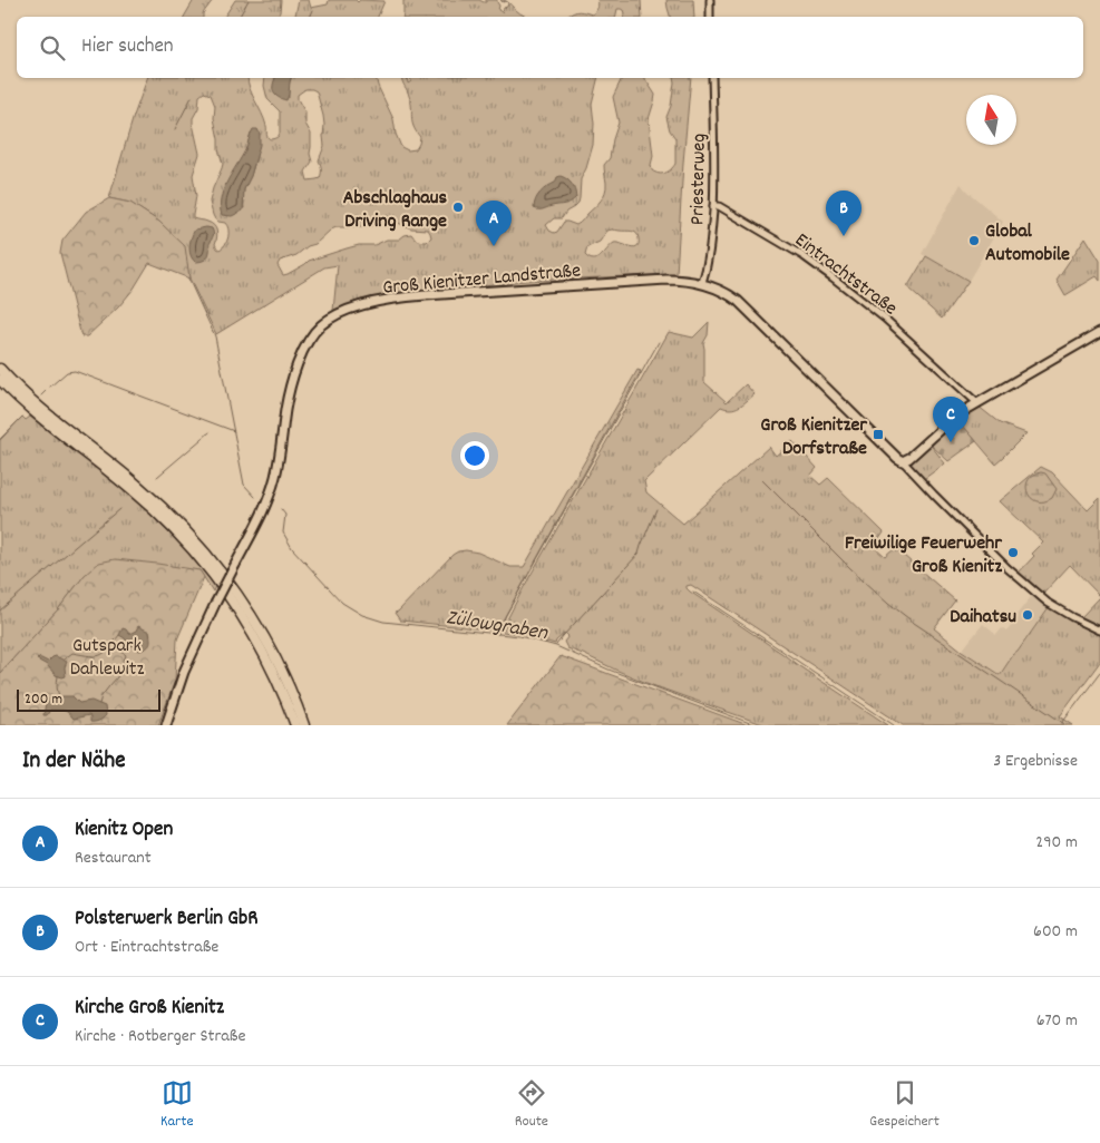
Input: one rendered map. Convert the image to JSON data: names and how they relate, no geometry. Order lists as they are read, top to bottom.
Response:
{
  "streets": {
    "main road": ["Groß Kienitzer Landstraße"],
    "street": ["Priesterweg", "Eintrachtstraße"]
  },
  "crossings": [
    ["Priesterweg", "Eintrachtstraße"],
    ["Priesterweg", "Groß Kienitzer Landstraße"]
  ],
  "water": ["Zülowgraben"],
  "parks": ["Gutspark Dahlewitz"],
  "places": {
    "other": [
      "Abschlaghaus Driving Range",
      "Global Automobile",
      "Freiwilige Feuerwehr Groß Kienitz",
      "Daihatsu"
    ],
    "transit": ["Groß Kienitzer Dorfstraße"]
  },
  "scale_bar": "200 m",
  "north": "top",
  "page": {
    "search": "Hier suchen",
    "pins": ["B", "A", "C"],
    "scale": "200 m",
    "heading": ["In der Nähe", "3 Ergebnisse"],
    "list": [
      {
        "mark": "A",
        "name": "Kienitz Open",
        "note": "Restaurant",
        "value": "290 m"
      },
      {
        "mark": "B",
        "name": "Polsterwerk Berlin GbR",
        "note": "Ort · Eintrachtstraße",
        "value": "600 m"
      },
      {
        "mark": "C",
        "name": "Kirche Groß Kienitz",
        "note": "Kirche · Rotberger Straße",
        "value": "670 m"
      }
    ],
    "nav": ["Karte", "Route", "Gespeichert"]
  }
}
